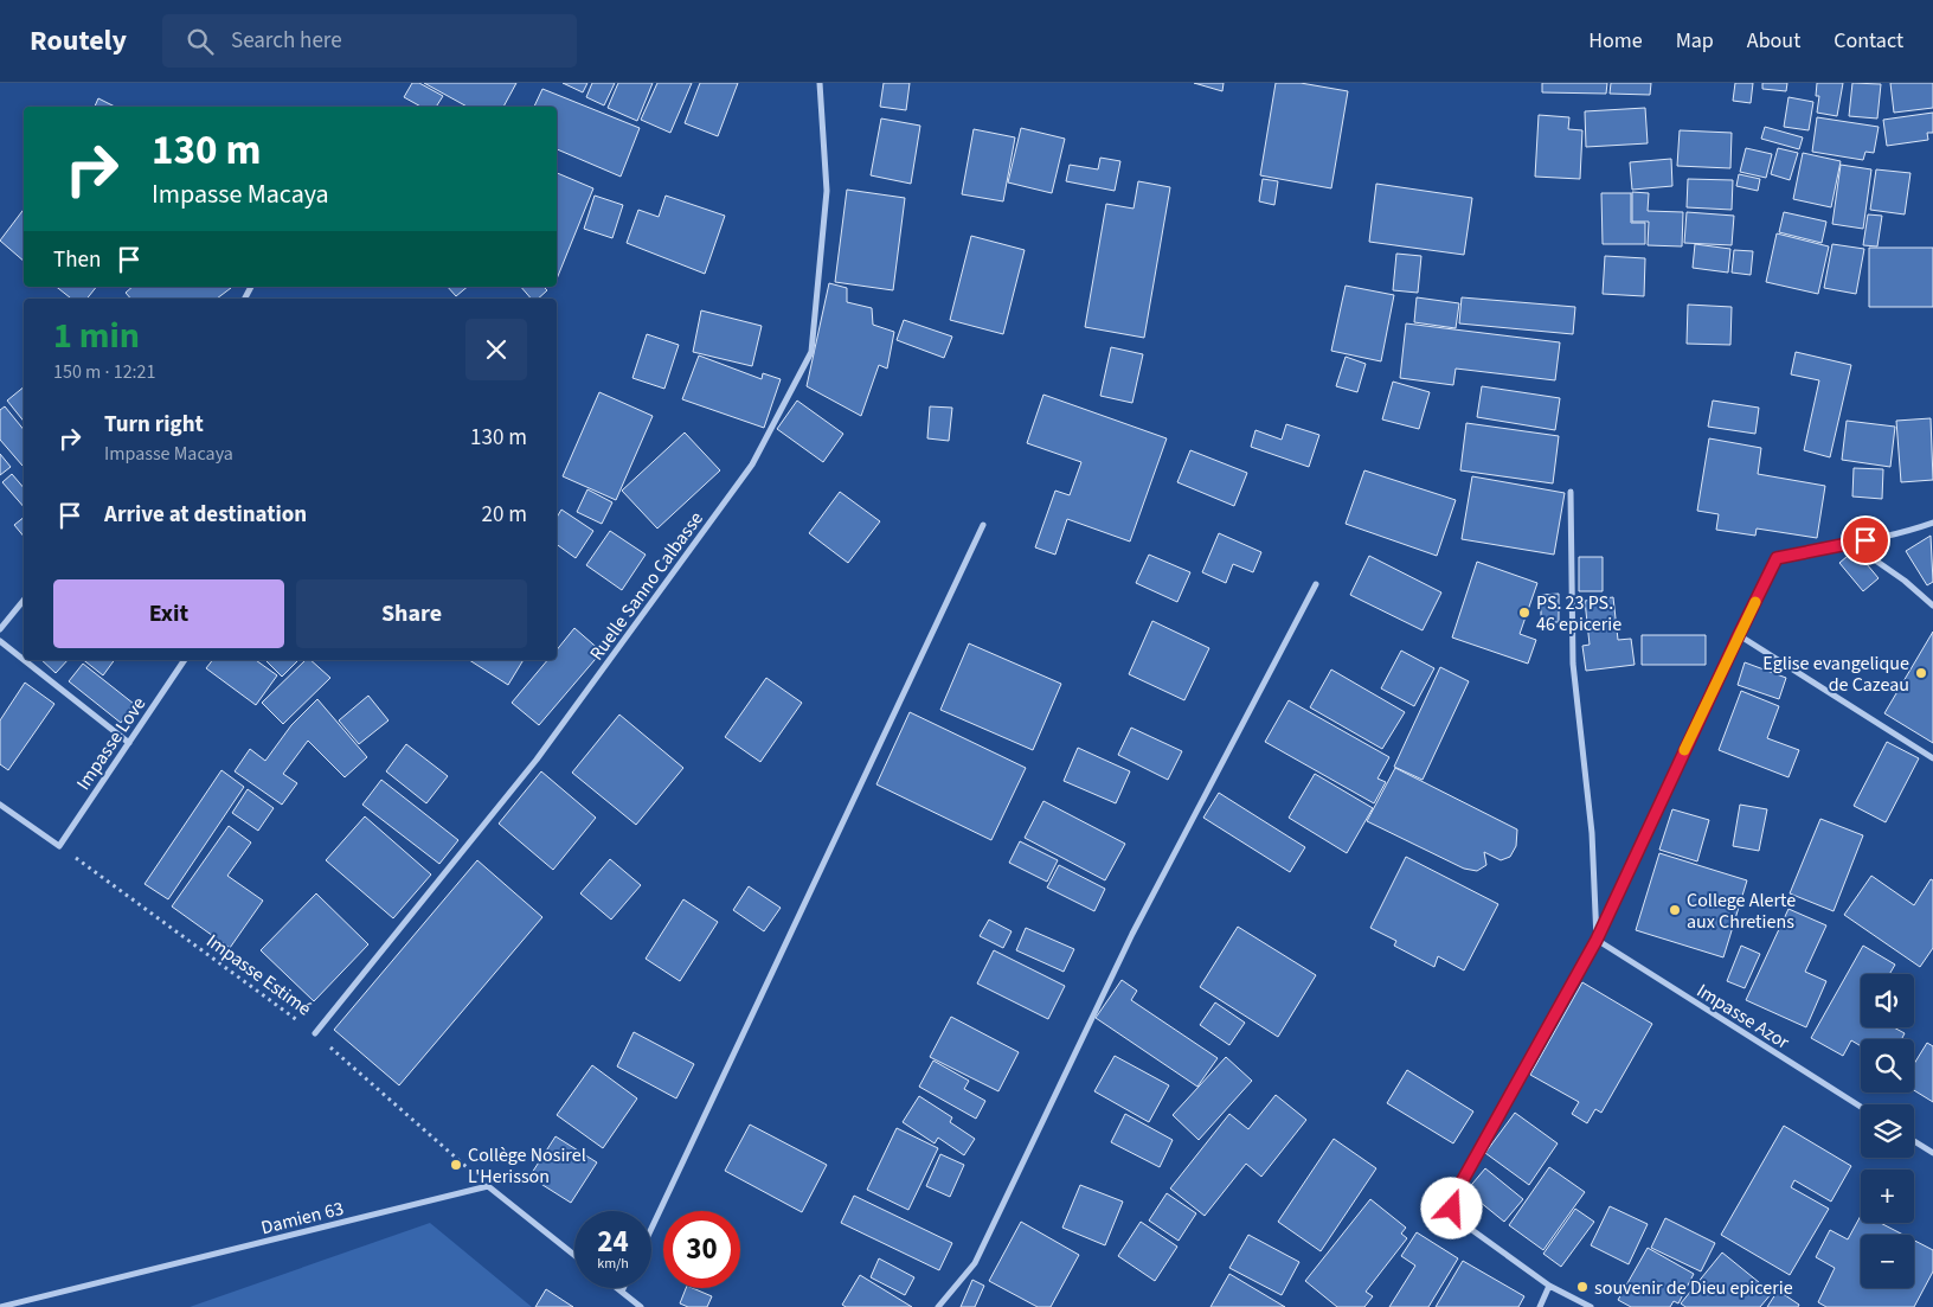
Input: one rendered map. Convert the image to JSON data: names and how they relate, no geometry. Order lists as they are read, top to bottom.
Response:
{
  "streets": {
    "street": [
      "Ruelle Sanno Calbasse",
      "Impasse Love",
      "Impasse Azor",
      "Damien 63"
    ],
    "path": ["Impasse Estimé"]
  },
  "crossings": [
    ["Ruelle Sanno Calbasse", "Impasse Estimé"],
    ["Impasse Love", "Impasse Estimé"],
    ["Impasse Estimé", "Damien 63"]
  ],
  "places": [
    "PS. 23 PS. 46 epicerie",
    "Eglise evangelique de Cazeau",
    "College Alerte aux Chretiens",
    "Collège Nosirel L'Herisson",
    "souvenir de Dieu epicerie"
  ],
  "page": {
    "header": "Routely",
    "search": "Search here",
    "nav": [
      "Home",
      "Map",
      "About",
      "Contact"
    ],
    "turn": ["130 m", "Impasse Macaya"],
    "then": "Then",
    "heading": ["1 min", "150 m · 12:21"],
    "list": [
      {
        "name": "Turn right",
        "note": "Impasse Macaya",
        "value": "130 m"
      },
      {
        "name": "Arrive at destination",
        "value": "20 m"
      }
    ],
    "buttons": ["Exit", "Share"],
    "map_buttons": ["+", "−"],
    "speed": "24 km/h",
    "limit": "30"
  }
}
